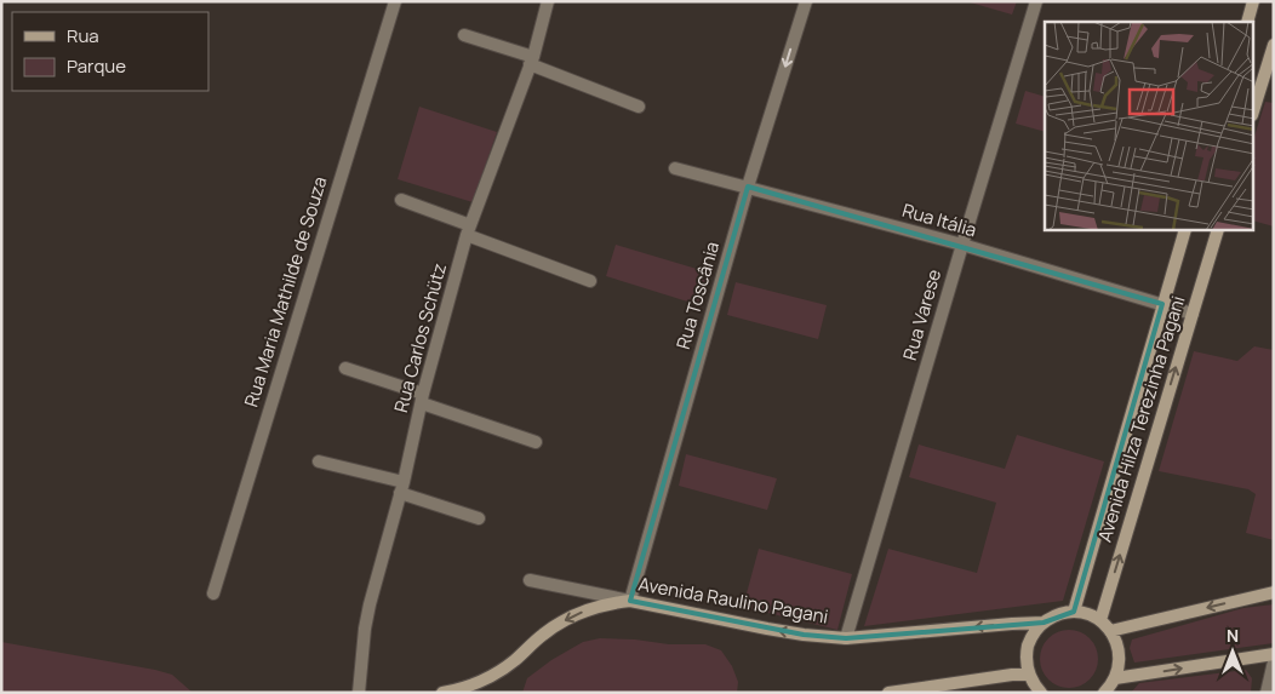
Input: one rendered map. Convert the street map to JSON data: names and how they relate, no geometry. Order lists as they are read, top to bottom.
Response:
{
  "streets": {
    "main road": ["Avenida Hilza Terezinha Pagani", "Avenida Raulino Pagani"],
    "street": [
      "Rua Itália",
      "Rua Maria Mathilde de Souza",
      "Rua Toscânia",
      "Rua Varese",
      "Rua Carlos Schütz"
    ]
  },
  "crossings": [
    ["Rua Itália", "Rua Toscânia"],
    ["Rua Itália", "Rua Varese"],
    ["Rua Itália", "Avenida Hilza Terezinha Pagani"],
    ["Rua Toscânia", "Avenida Raulino Pagani"],
    ["Rua Varese", "Avenida Raulino Pagani"],
    ["Avenida Hilza Terezinha Pagani", "Avenida Raulino Pagani"]
  ],
  "one_way": ["Avenida Raulino Pagani"],
  "legend": ["Rua", "Parque"],
  "north": "top"
}
